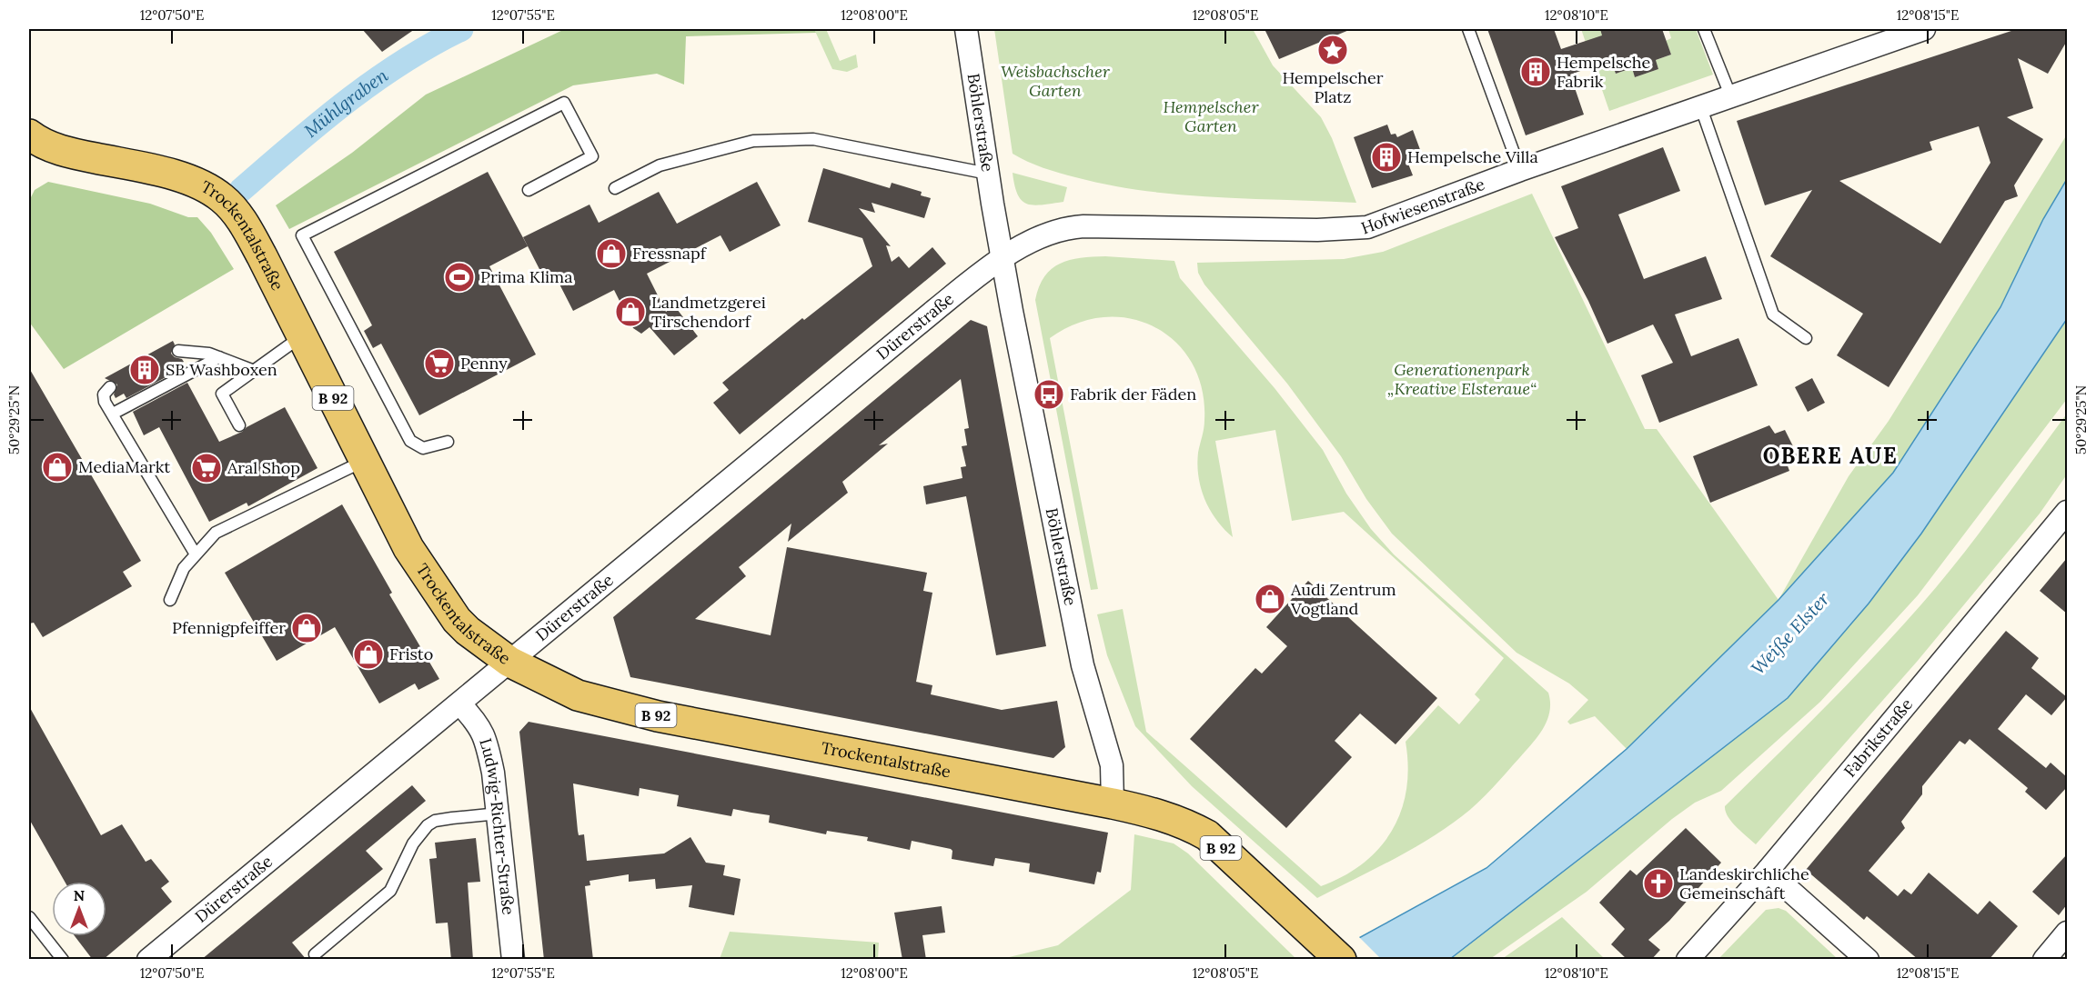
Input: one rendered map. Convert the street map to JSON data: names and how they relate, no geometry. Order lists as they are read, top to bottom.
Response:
{
  "streets": {
    "main road": ["Trockentalstraße", "B 92"],
    "street": [
      "Böhlerstraße",
      "Hofwiesenstraße",
      "Dürerstraße",
      "Fabrikstraße",
      "Ludwig-Richter-Straße"
    ]
  },
  "crossings": [
    ["Böhlerstraße", "Hofwiesenstraße"],
    ["Böhlerstraße", "Trockentalstraße"],
    ["Böhlerstraße", "Dürerstraße"],
    ["Böhlerstraße", "B 92"],
    ["Hofwiesenstraße", "Dürerstraße"],
    ["Trockentalstraße", "Dürerstraße"],
    ["Trockentalstraße", "B 92"],
    ["Dürerstraße", "Ludwig-Richter-Straße"]
  ],
  "districts": ["OBERE AUE"],
  "water": ["Mühlgraben", "Weiße Elster"],
  "parks": ["Weisbachscher Garten", "Hempelscher Garten", "Generationenpark „Kreative Elsteraue“"],
  "places": {
    "place": ["Hempelscher Platz"],
    "building": ["Hempelsche Fabrik", "Hempelsche Villa", "SB Washboxen"],
    "shop": [
      "Fressnapf",
      "Landmetzgerei Tirschendorf",
      "MediaMarkt",
      "Audi Zentrum Vogtland",
      "Pfennigpfeiffer",
      "Fristo"
    ],
    "sports": ["Prima Klima"],
    "supermarket": ["Penny", "Aral Shop"],
    "bus stop": ["Fabrik der Fäden"],
    "church": ["Landeskirchliche Gemeinschaft"]
  },
  "north": "top",
  "coordinates": [
    "12°07'50\"E",
    "12°07'55\"E",
    "12°08'00\"E",
    "12°08'05\"E",
    "12°08'10\"E",
    "12°08'15\"E",
    "50°29'25\"N"
  ]
}
